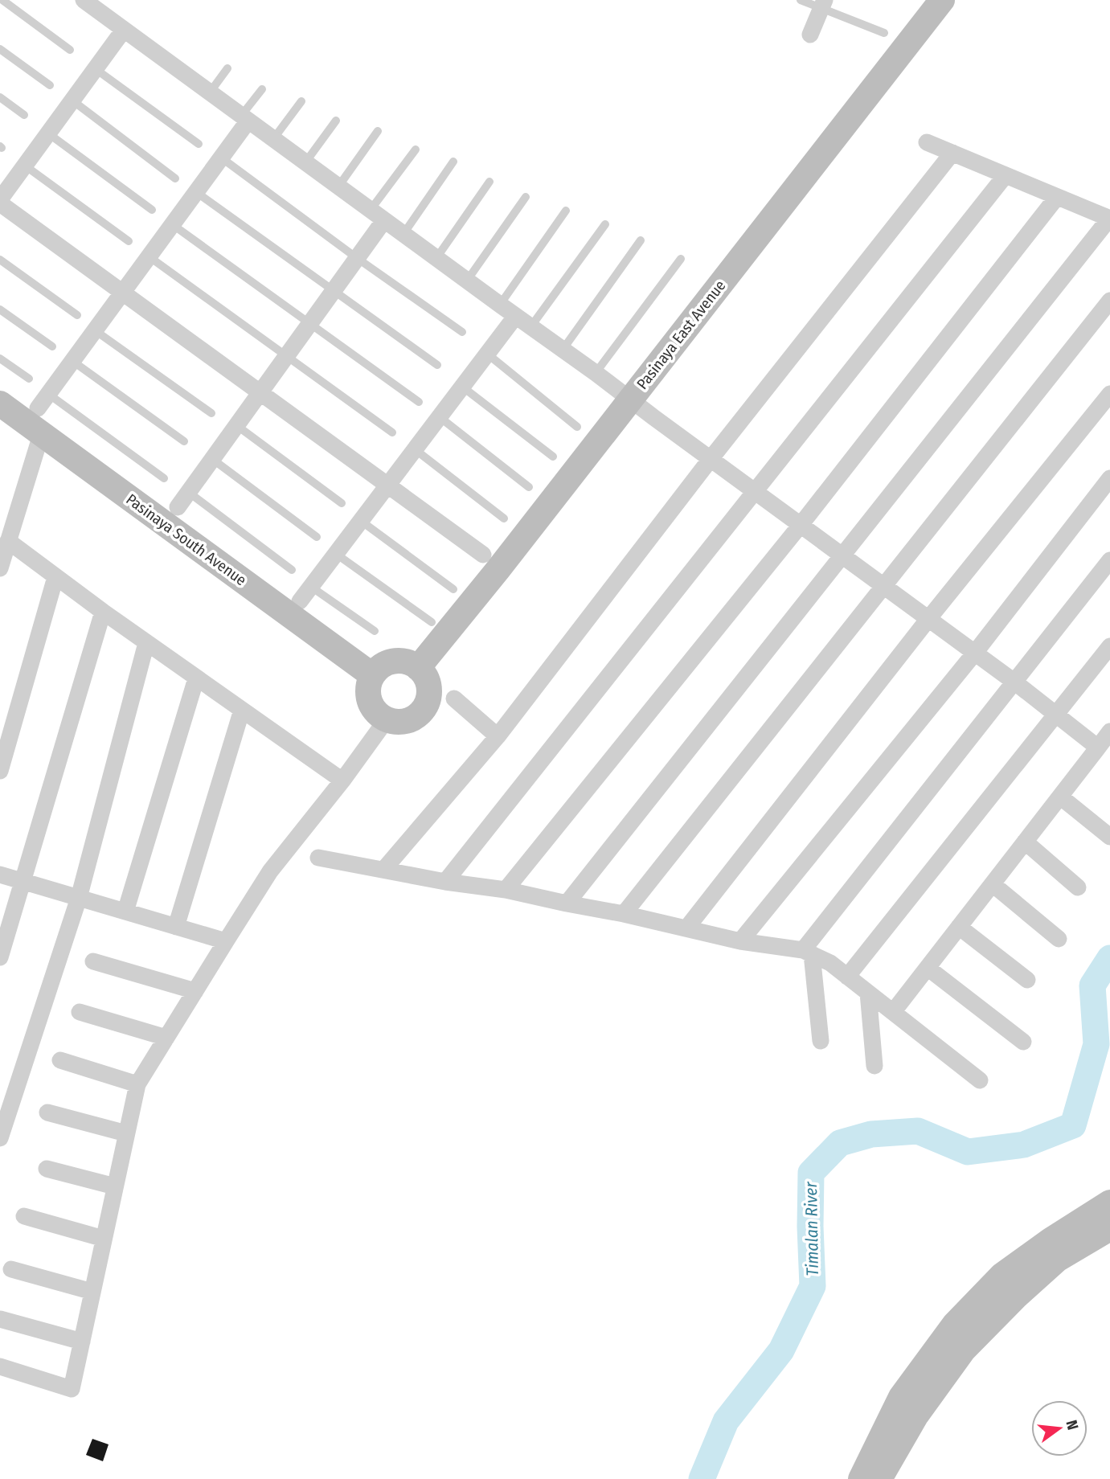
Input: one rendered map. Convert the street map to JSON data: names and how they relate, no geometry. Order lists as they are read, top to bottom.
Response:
{
  "streets": {
    "street": ["Pasinaya East Avenue", "Pasinaya South Avenue"]
  },
  "crossings": [
    ["Pasinaya East Avenue", "Pasinaya South Avenue"]
  ],
  "water": ["Timalan River"],
  "north": "right"
}
